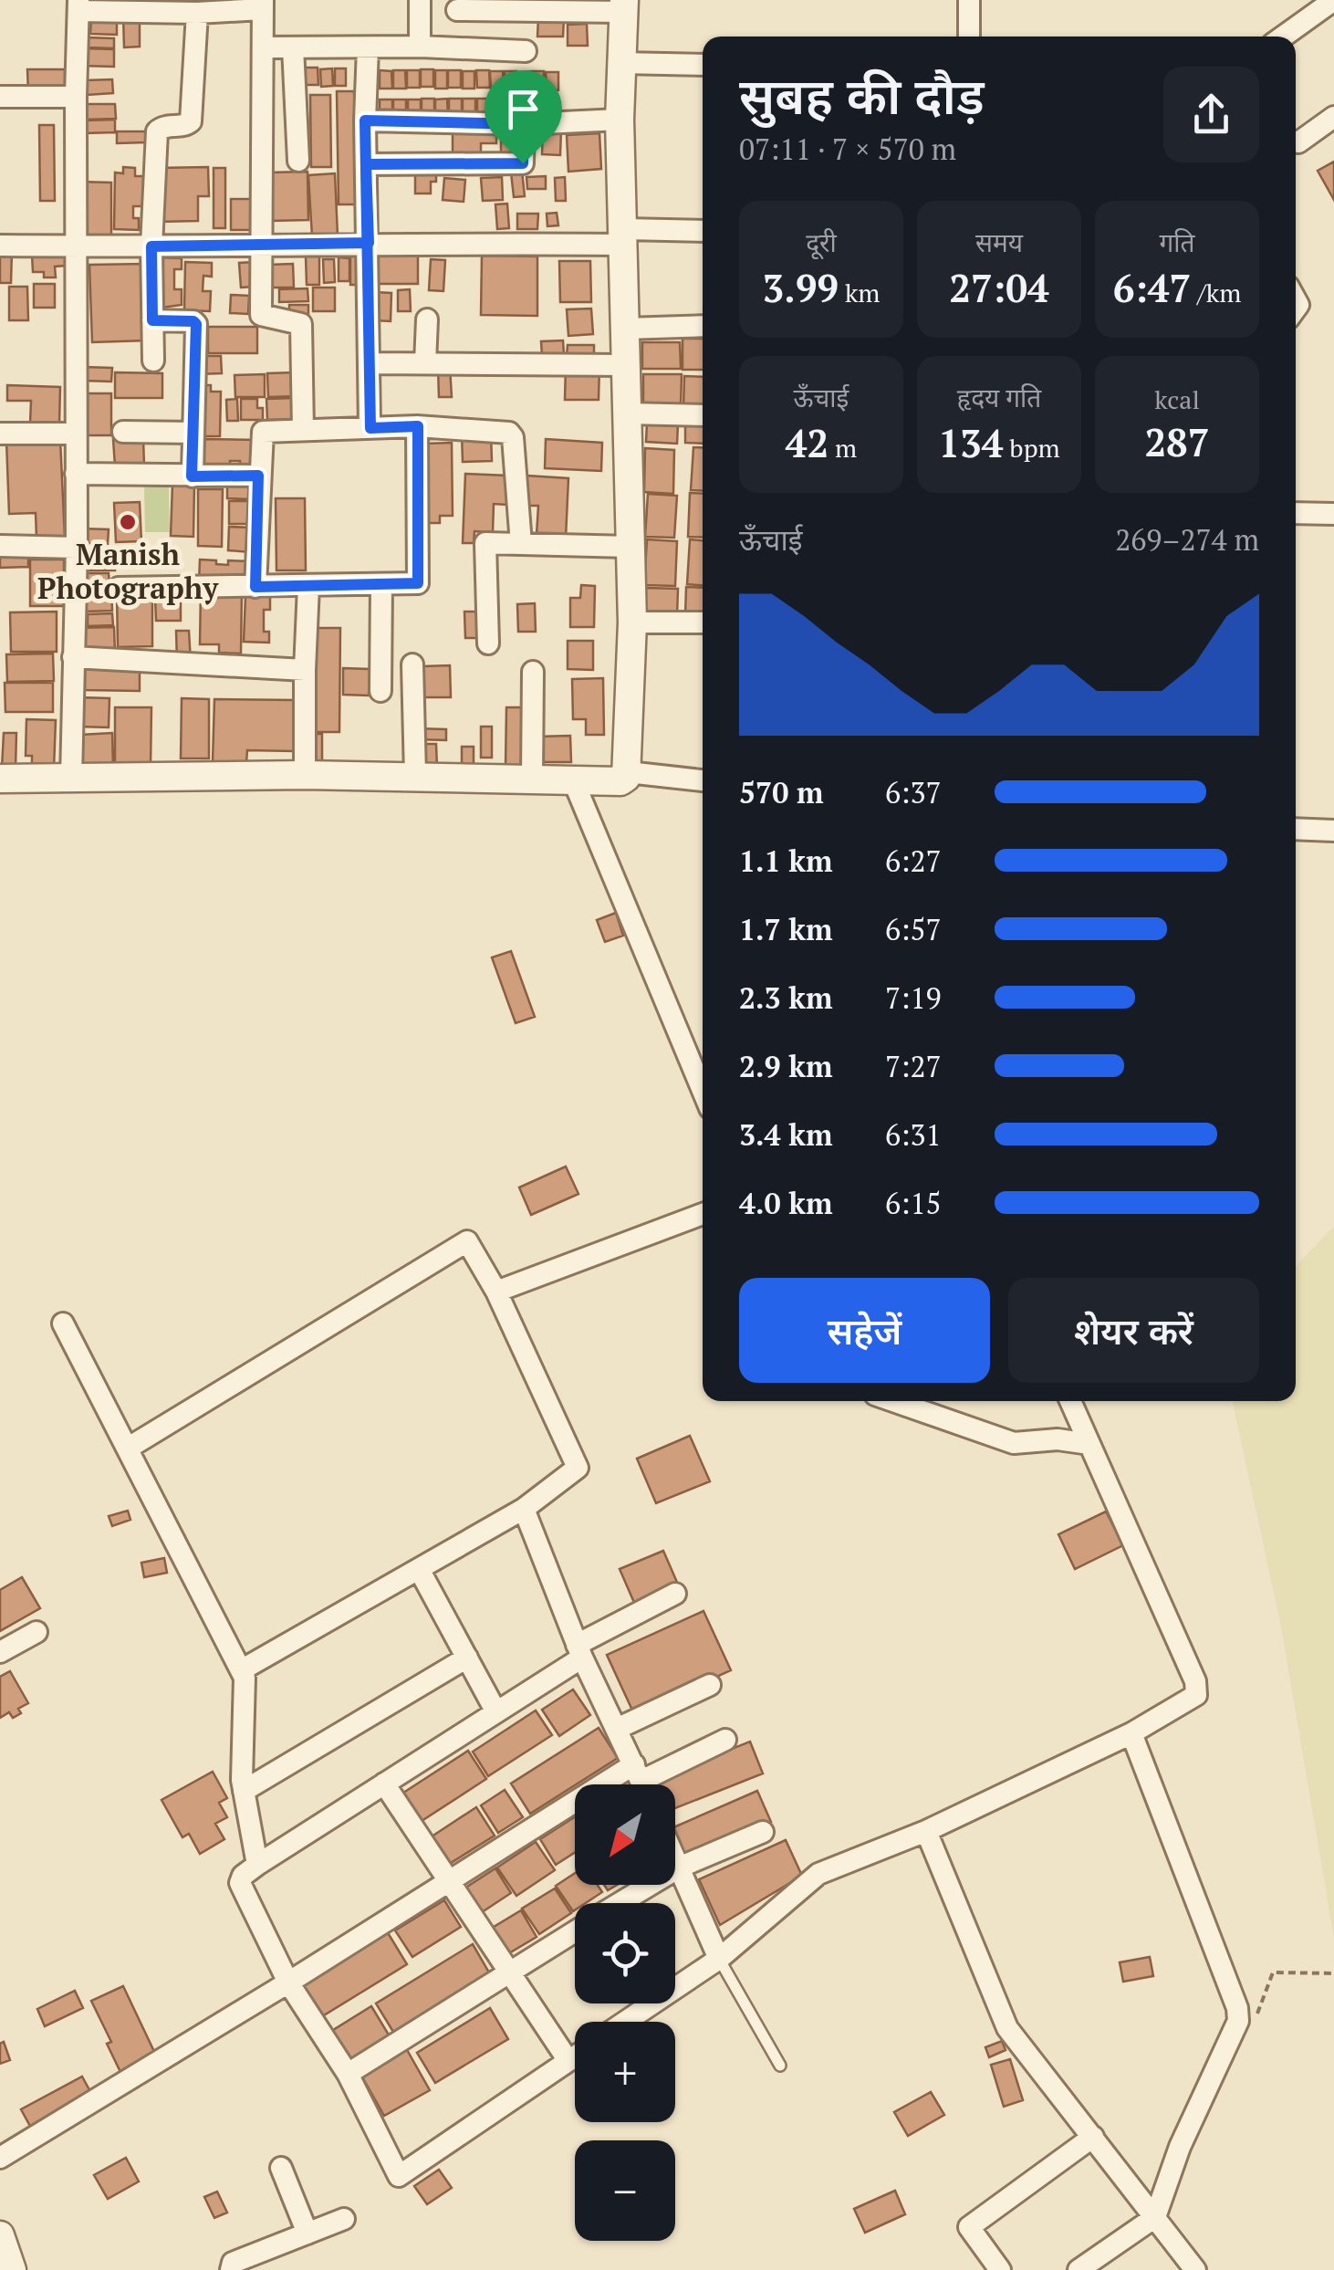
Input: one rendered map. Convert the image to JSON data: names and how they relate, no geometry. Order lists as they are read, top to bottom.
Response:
{
  "places": ["Manish Photography"],
  "north": "bottom left",
  "page": {
    "heading": ["सुबह की दौड़", "07:11 · 7 × 570 m"],
    "stats": [
      ["दूरी", "3.99 km"],
      ["समय", "27:04"],
      ["गति", "6:47 /km"],
      ["ऊँचाई", "42 m"],
      ["हृदय गति", "134 bpm"],
      ["kcal", "287"]
    ],
    "chart": ["ऊँचाई", "269–274 m"],
    "list": [
      {
        "name": "570 m",
        "note": "6:37"
      },
      {
        "name": "1.1 km",
        "note": "6:27"
      },
      {
        "name": "1.7 km",
        "note": "6:57"
      },
      {
        "name": "2.3 km",
        "note": "7:19"
      },
      {
        "name": "2.9 km",
        "note": "7:27"
      },
      {
        "name": "3.4 km",
        "note": "6:31"
      },
      {
        "name": "4.0 km",
        "note": "6:15"
      }
    ],
    "buttons": ["सहेजें", "शेयर करें"],
    "map_buttons": ["+", "−"]
  }
}
